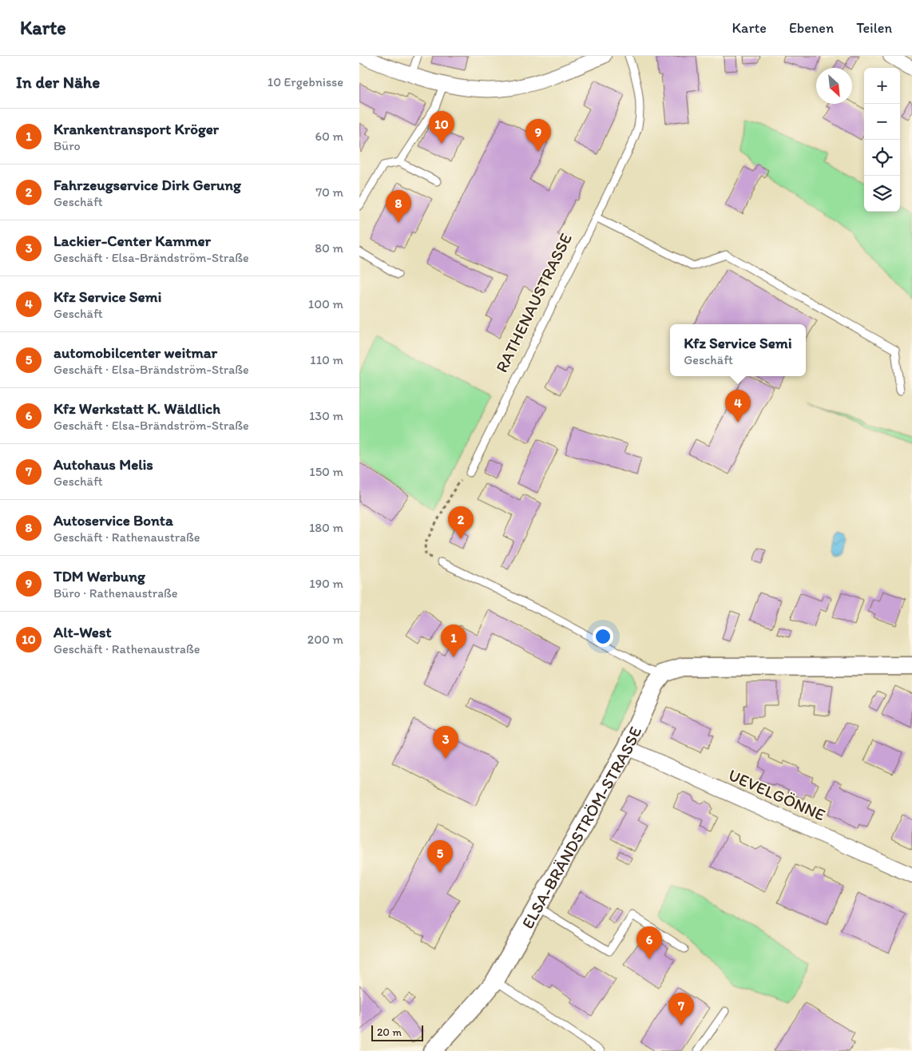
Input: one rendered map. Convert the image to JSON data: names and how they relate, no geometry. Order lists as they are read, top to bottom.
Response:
{
  "streets": {
    "street": ["UEVELGÖNNE", "ELSA-BRÄNDSTRÖM-STRASSE"],
    "lane": ["RATHENAUSTRASSE"]
  },
  "crossings": [
    ["UEVELGÖNNE", "ELSA-BRÄNDSTRÖM-STRASSE"]
  ],
  "scale_bar": "20 m",
  "north": "bottom right",
  "page": {
    "header": "Karte",
    "nav": ["Karte", "Ebenen", "Teilen"],
    "heading": ["In der Nähe", "10 Ergebnisse"],
    "map_buttons": ["+", "−"],
    "list": [
      {
        "mark": "1",
        "name": "Krankentransport Kröger",
        "note": "Büro",
        "value": "60 m"
      },
      {
        "mark": "2",
        "name": "Fahrzeugservice Dirk Gerung",
        "note": "Geschäft",
        "value": "70 m"
      },
      {
        "mark": "3",
        "name": "Lackier-Center Kammer",
        "note": "Geschäft · Elsa-Brändström-Straße",
        "value": "80 m"
      },
      {
        "mark": "4",
        "name": "Kfz Service Semi",
        "note": "Geschäft",
        "value": "100 m"
      },
      {
        "mark": "5",
        "name": "automobilcenter weitmar",
        "note": "Geschäft · Elsa-Brändström-Straße",
        "value": "110 m"
      },
      {
        "mark": "6",
        "name": "Kfz Werkstatt K. Wäldlich",
        "note": "Geschäft · Elsa-Brändström-Straße",
        "value": "130 m"
      },
      {
        "mark": "7",
        "name": "Autohaus Melis",
        "note": "Geschäft",
        "value": "150 m"
      },
      {
        "mark": "8",
        "name": "Autoservice Bonta",
        "note": "Geschäft · Rathenaustraße",
        "value": "180 m"
      },
      {
        "mark": "9",
        "name": "TDM Werbung",
        "note": "Büro · Rathenaustraße",
        "value": "190 m"
      },
      {
        "mark": "10",
        "name": "Alt-West",
        "note": "Geschäft · Rathenaustraße",
        "value": "200 m"
      }
    ],
    "pins": [
      "10",
      "9",
      "8",
      "4",
      "2",
      "1",
      "3",
      "5",
      "6",
      "7"
    ],
    "popup": ["Kfz Service Semi", "Geschäft"],
    "scale": "20 m"
  }
}
